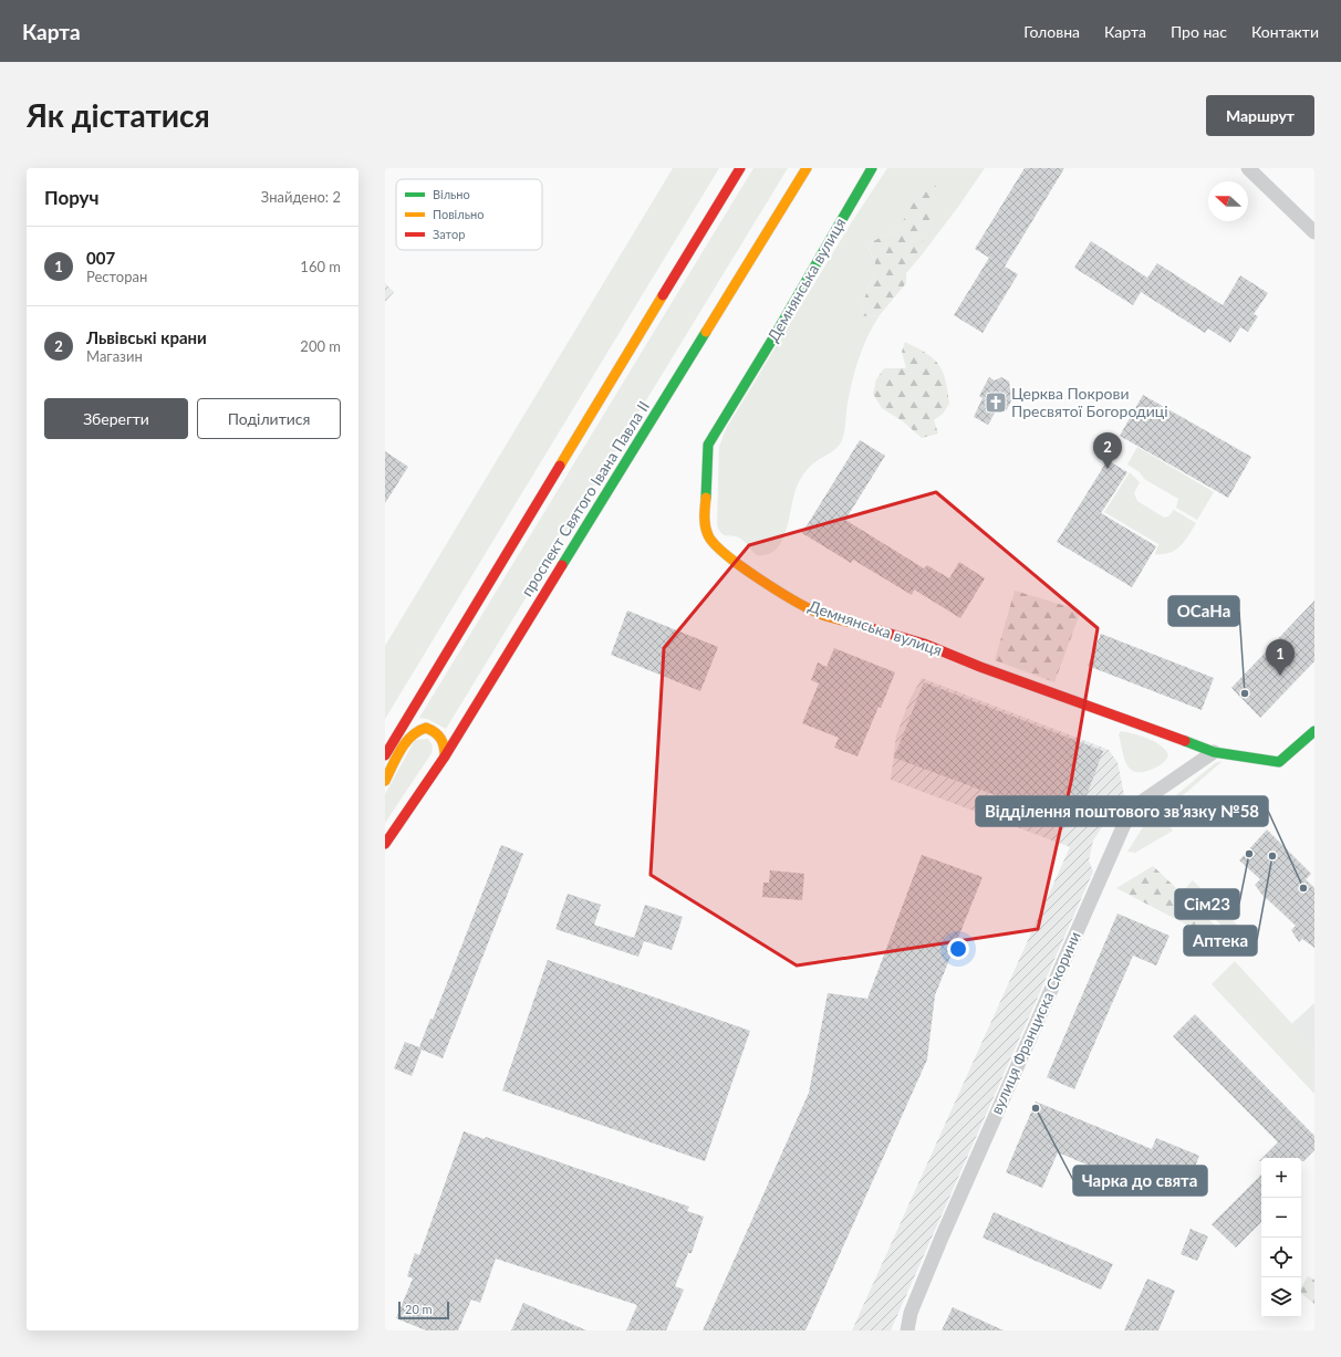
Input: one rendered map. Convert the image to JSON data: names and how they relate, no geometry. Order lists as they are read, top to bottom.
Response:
{
  "streets": {
    "main road": ["Демнянська вулиця", "проспект Святого Івана Павла II"],
    "street": ["вулиця Франциска Скорини"]
  },
  "crossings": [
    ["Демнянська вулиця", "вулиця Франциска Скорини"]
  ],
  "places": {
    "church": ["Церква Покрови Пресвятої Богородиці"],
    "other": [
      "ОСаНа",
      "Сім23",
      "Аптека",
      "Відділення поштового зв’язку №58",
      "Чарка до свята"
    ]
  },
  "legend": ["Вільно", "Повільно", "Затор"],
  "scale_bar": "20 m",
  "north": "left",
  "page": {
    "header": "Карта",
    "nav": [
      "Головна",
      "Карта",
      "Про нас",
      "Контакти"
    ],
    "buttons": [
      "Маршрут",
      ["Зберегти", "Поділитися"]
    ],
    "title": "Як дістатися",
    "heading": ["Поруч", "Знайдено: 2"],
    "list": [
      {
        "mark": "1",
        "name": "007",
        "note": "Ресторан",
        "value": "160 m"
      },
      {
        "mark": "2",
        "name": "Львівські крани",
        "note": "Магазин",
        "value": "200 m"
      }
    ],
    "pins": ["2", "1"],
    "map_buttons": ["+", "−"],
    "scale": "20 m"
  }
}
